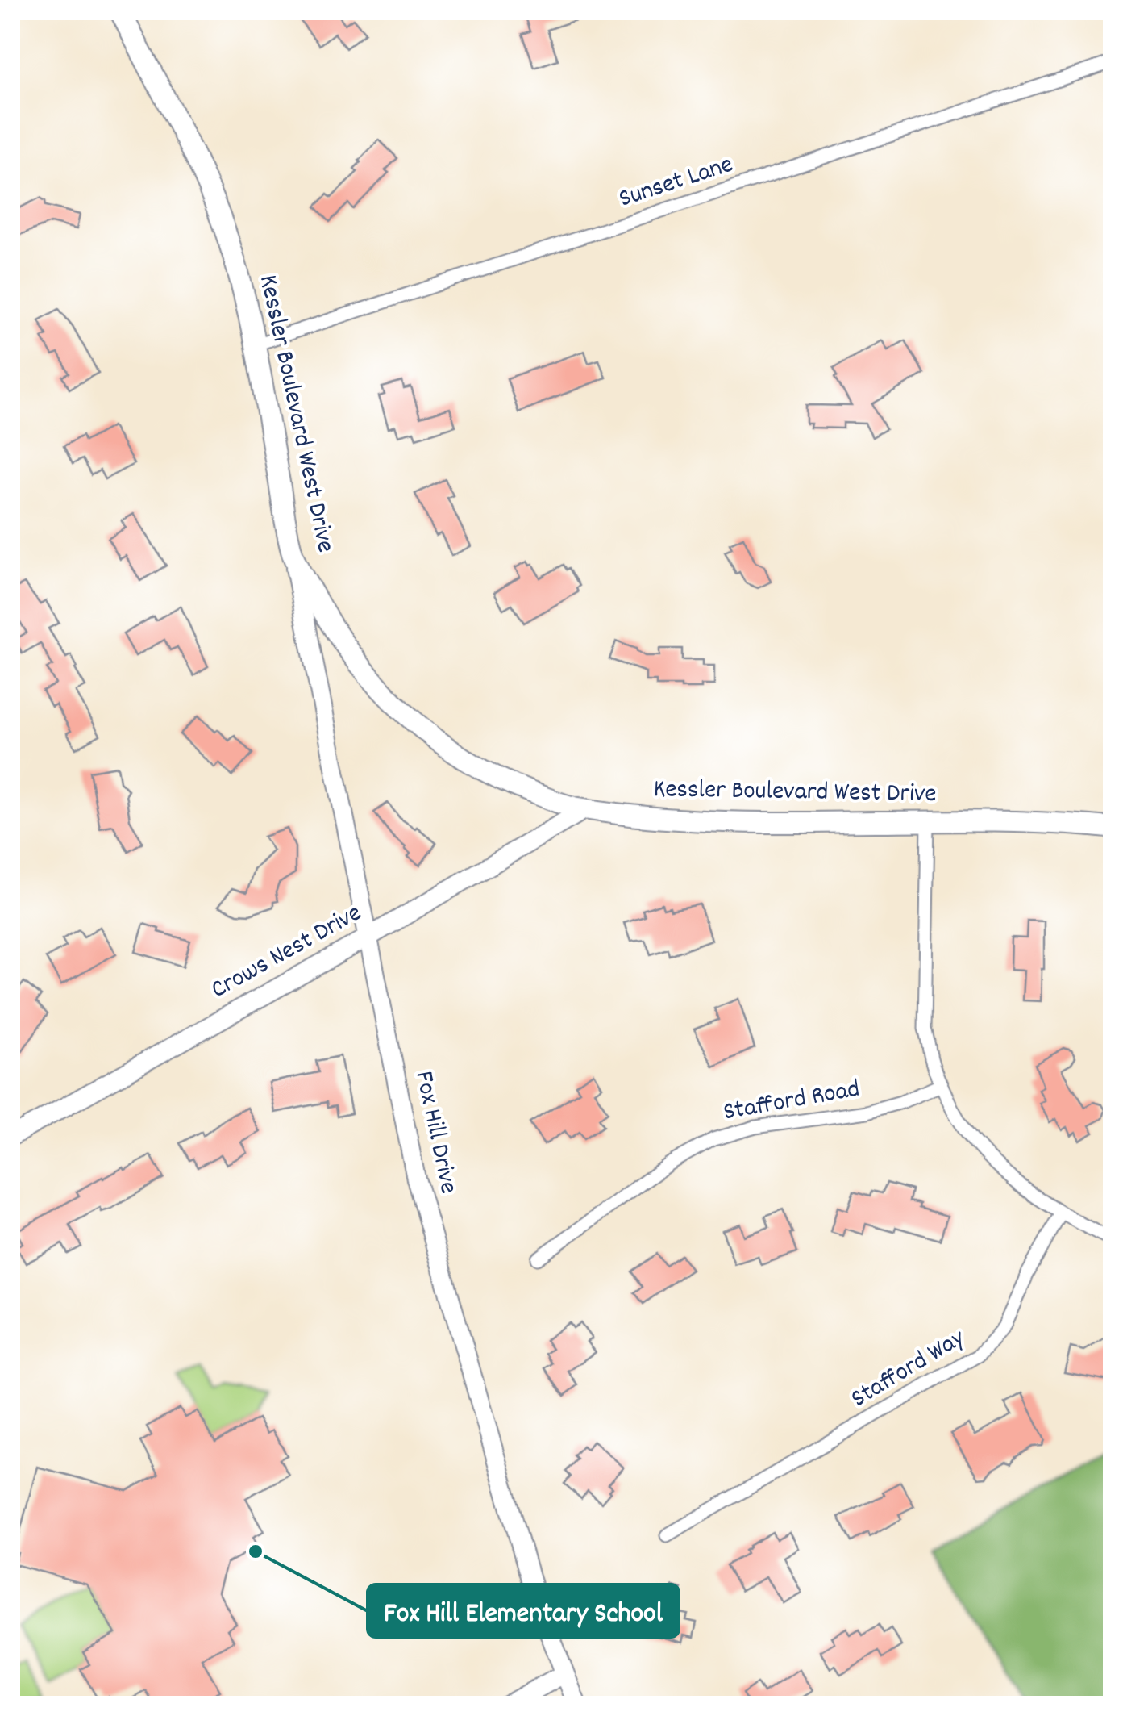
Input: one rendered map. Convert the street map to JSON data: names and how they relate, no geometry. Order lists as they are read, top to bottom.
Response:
{
  "streets": {
    "main road": ["Kessler Boulevard West Drive"],
    "street": [
      "Sunset Lane",
      "Crows Nest Drive",
      "Stafford Road",
      "Fox Hill Drive",
      "Stafford Way"
    ]
  },
  "crossings": [
    ["Sunset Lane", "Kessler Boulevard West Drive"],
    ["Kessler Boulevard West Drive", "Crows Nest Drive"],
    ["Kessler Boulevard West Drive", "Fox Hill Drive"],
    ["Crows Nest Drive", "Fox Hill Drive"]
  ],
  "places": ["Fox Hill Elementary School"]
}
